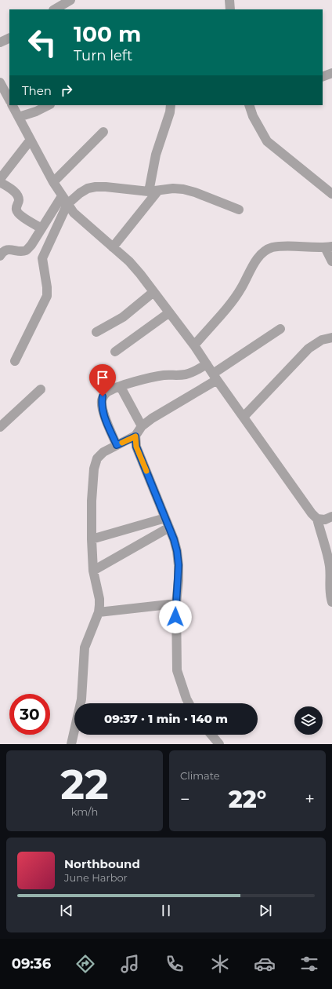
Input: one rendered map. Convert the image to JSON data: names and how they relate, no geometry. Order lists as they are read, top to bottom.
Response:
{
  "page": {
    "turn": ["100 m", "Turn left"],
    "then": "Then",
    "limit": "30",
    "trip": "09:37 · 1 min · 140 m",
    "tile": [
      ["22", "km/h"],
      "Climate"
    ],
    "heat": ["−", "22°", "+"],
    "song": ["Northbound", "June Harbor"],
    "tabs": "09:36"
  }
}
